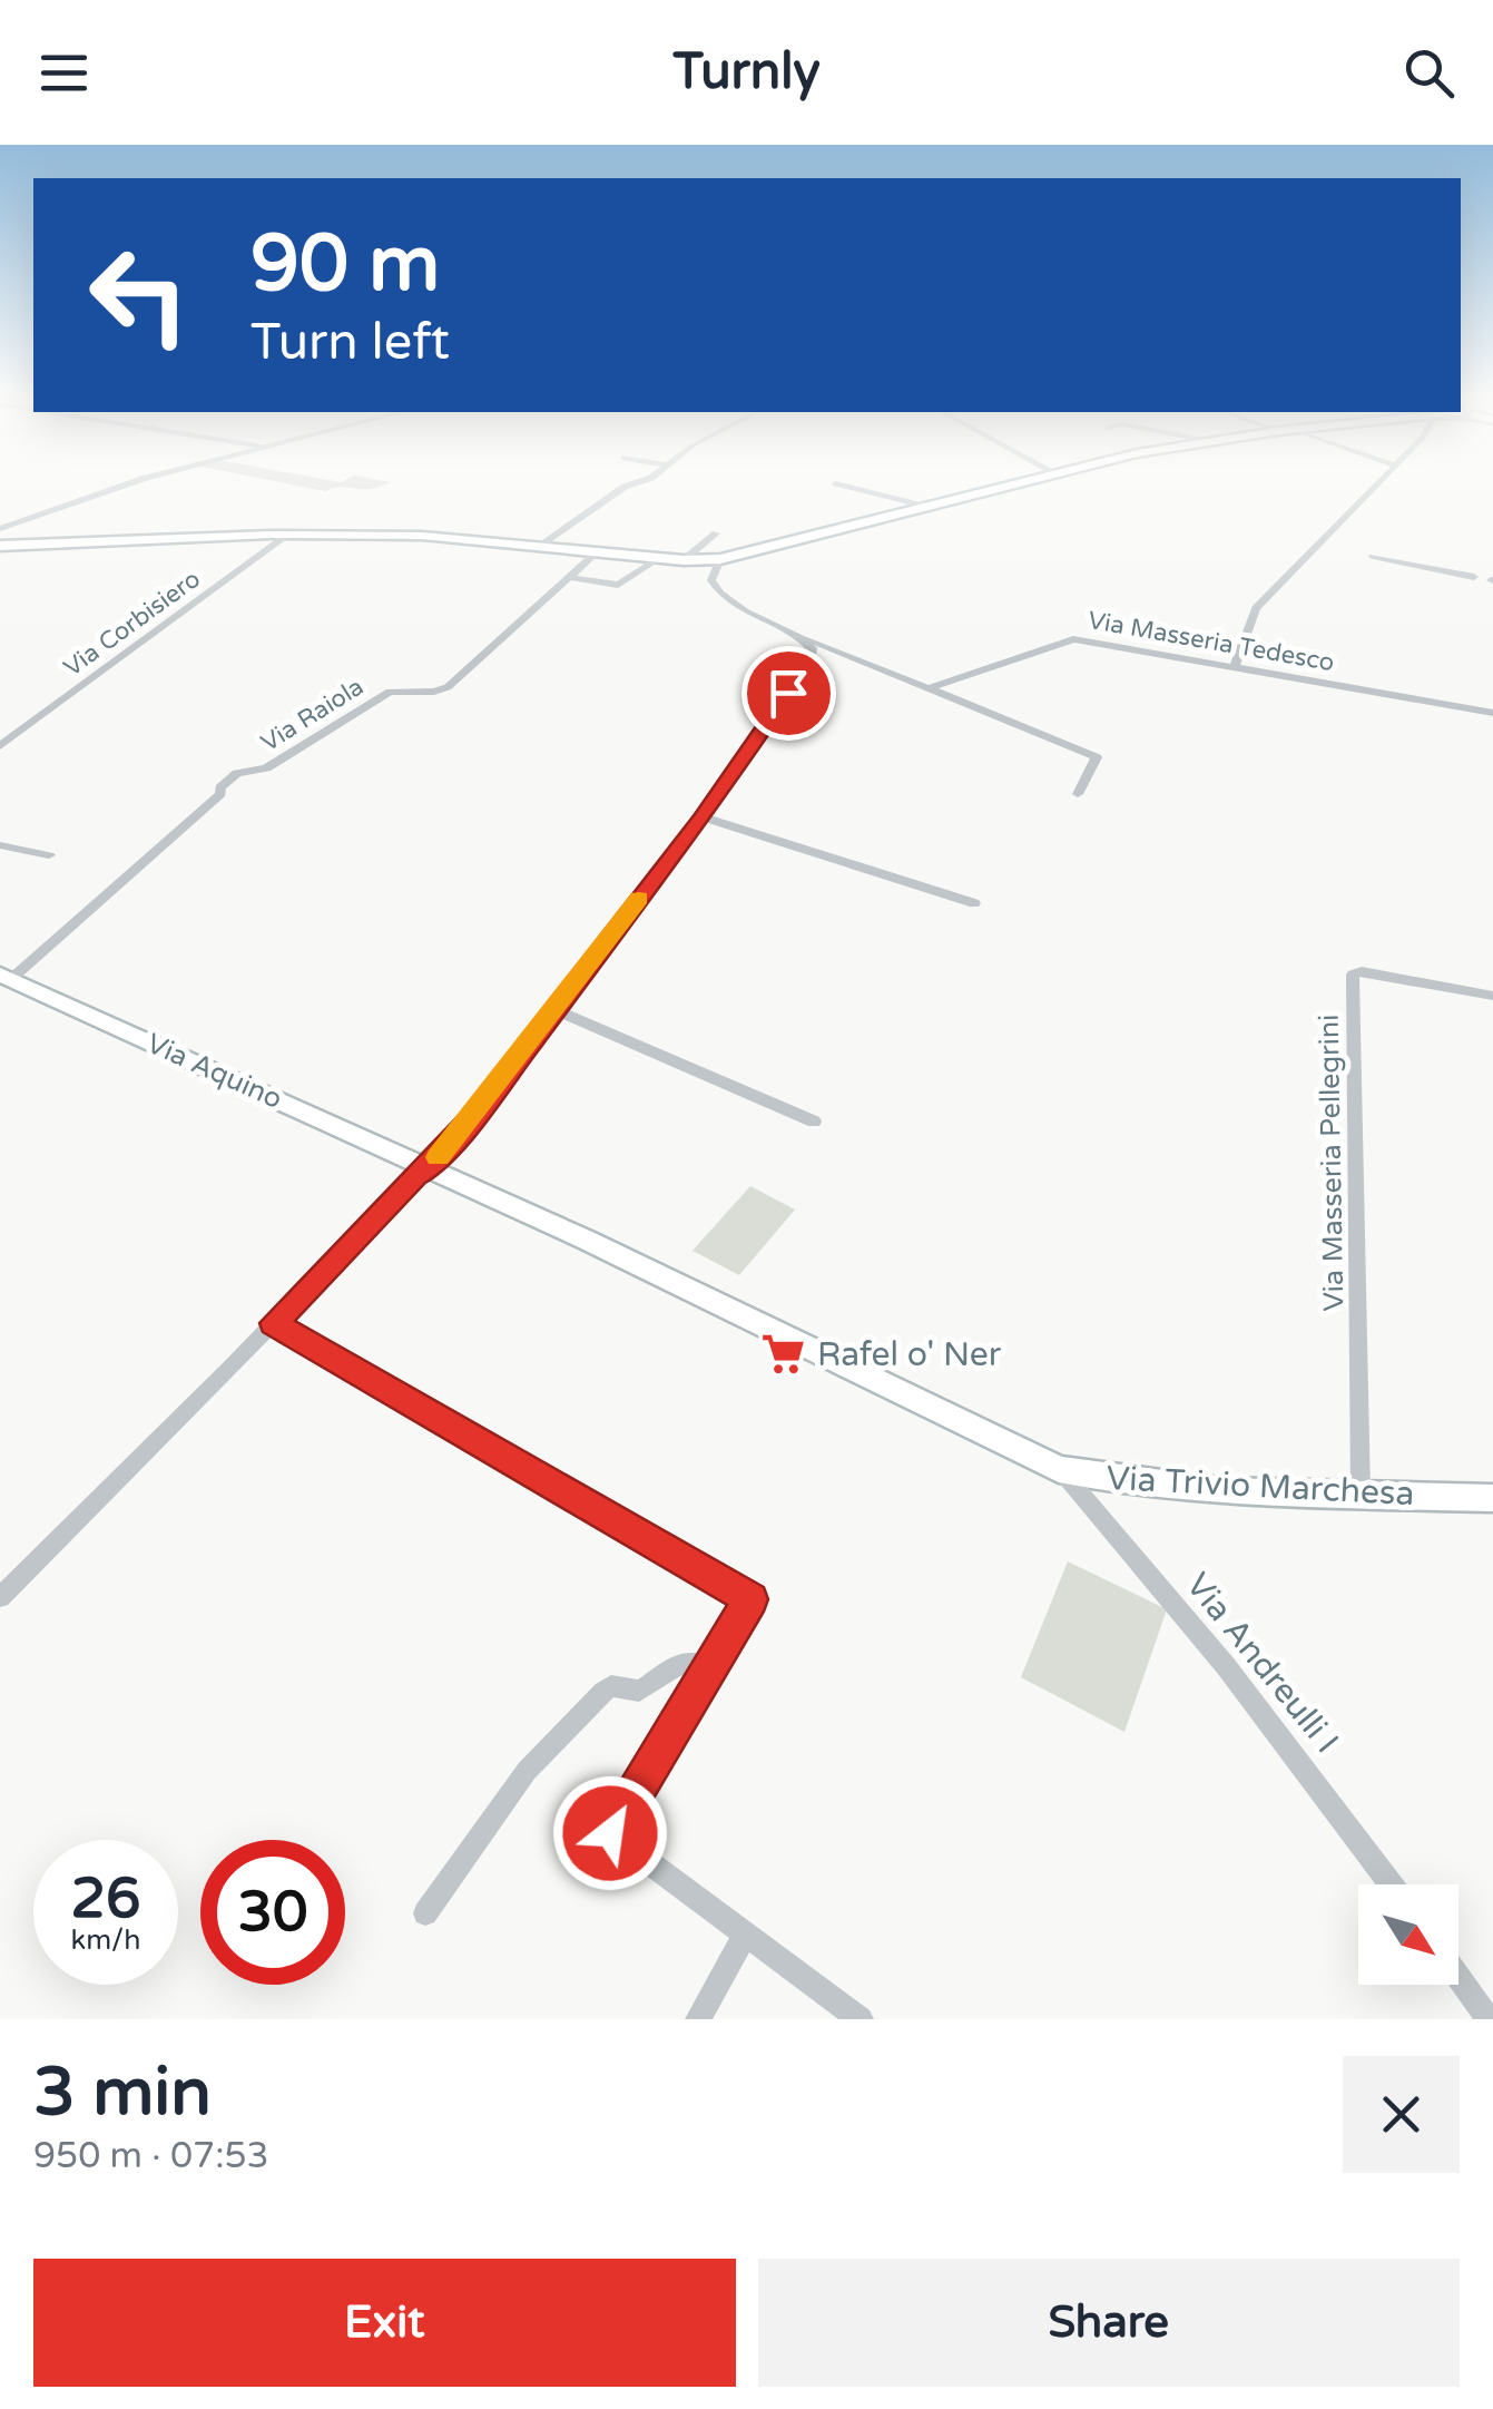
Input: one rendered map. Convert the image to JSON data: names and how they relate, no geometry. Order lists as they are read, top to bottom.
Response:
{
  "streets": {
    "street": [
      "Via Corbisiero",
      "Via Masseria Tedesco",
      "Via Raiola",
      "Via Aquino",
      "Via Masseria Pellegrini",
      "Via Trivio Marchesa",
      "Via Andreulli I"
    ]
  },
  "crossings": [
    ["Via Raiola", "Via Aquino"],
    ["Via Aquino", "Via Trivio Marchesa"],
    ["Via Masseria Pellegrini", "Via Trivio Marchesa"],
    ["Via Trivio Marchesa", "Via Andreulli I"]
  ],
  "places": {
    "supermarket": ["Rafel o' Ner"]
  },
  "north": "bottom right",
  "page": {
    "header": "Turnly",
    "turn": ["90 m", "Turn left"],
    "speed": "26 km/h",
    "limit": "30",
    "heading": ["3 min", "950 m · 07:53"],
    "buttons": ["Exit", "Share"]
  }
}
